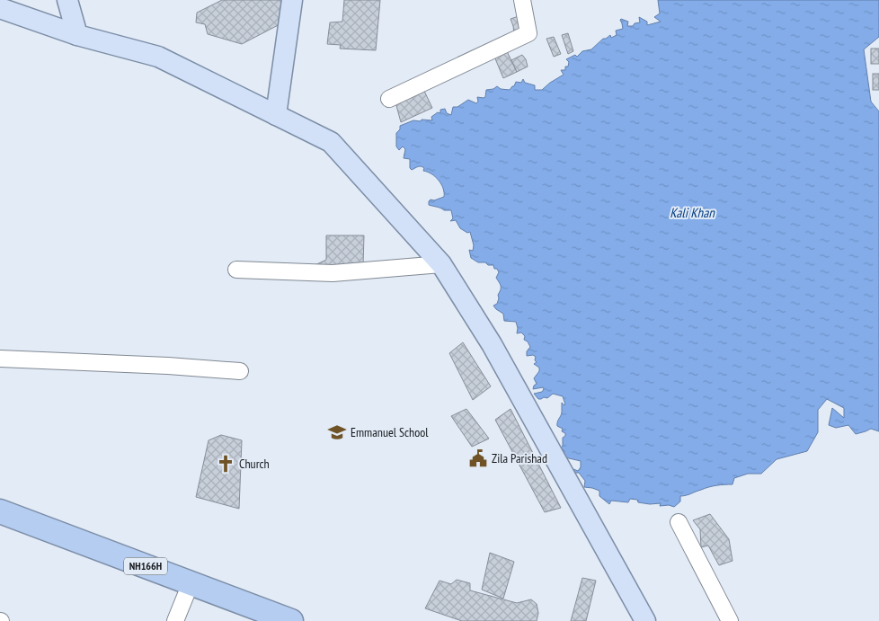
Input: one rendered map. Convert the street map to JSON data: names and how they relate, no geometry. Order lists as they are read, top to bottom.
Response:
{
  "streets": {
    "highway": ["NH166H"]
  },
  "water": ["Kali Khan"],
  "places": {
    "school or university": ["Emmanuel School"],
    "public building": ["Zila Parishad"],
    "church": ["Church"]
  }
}
